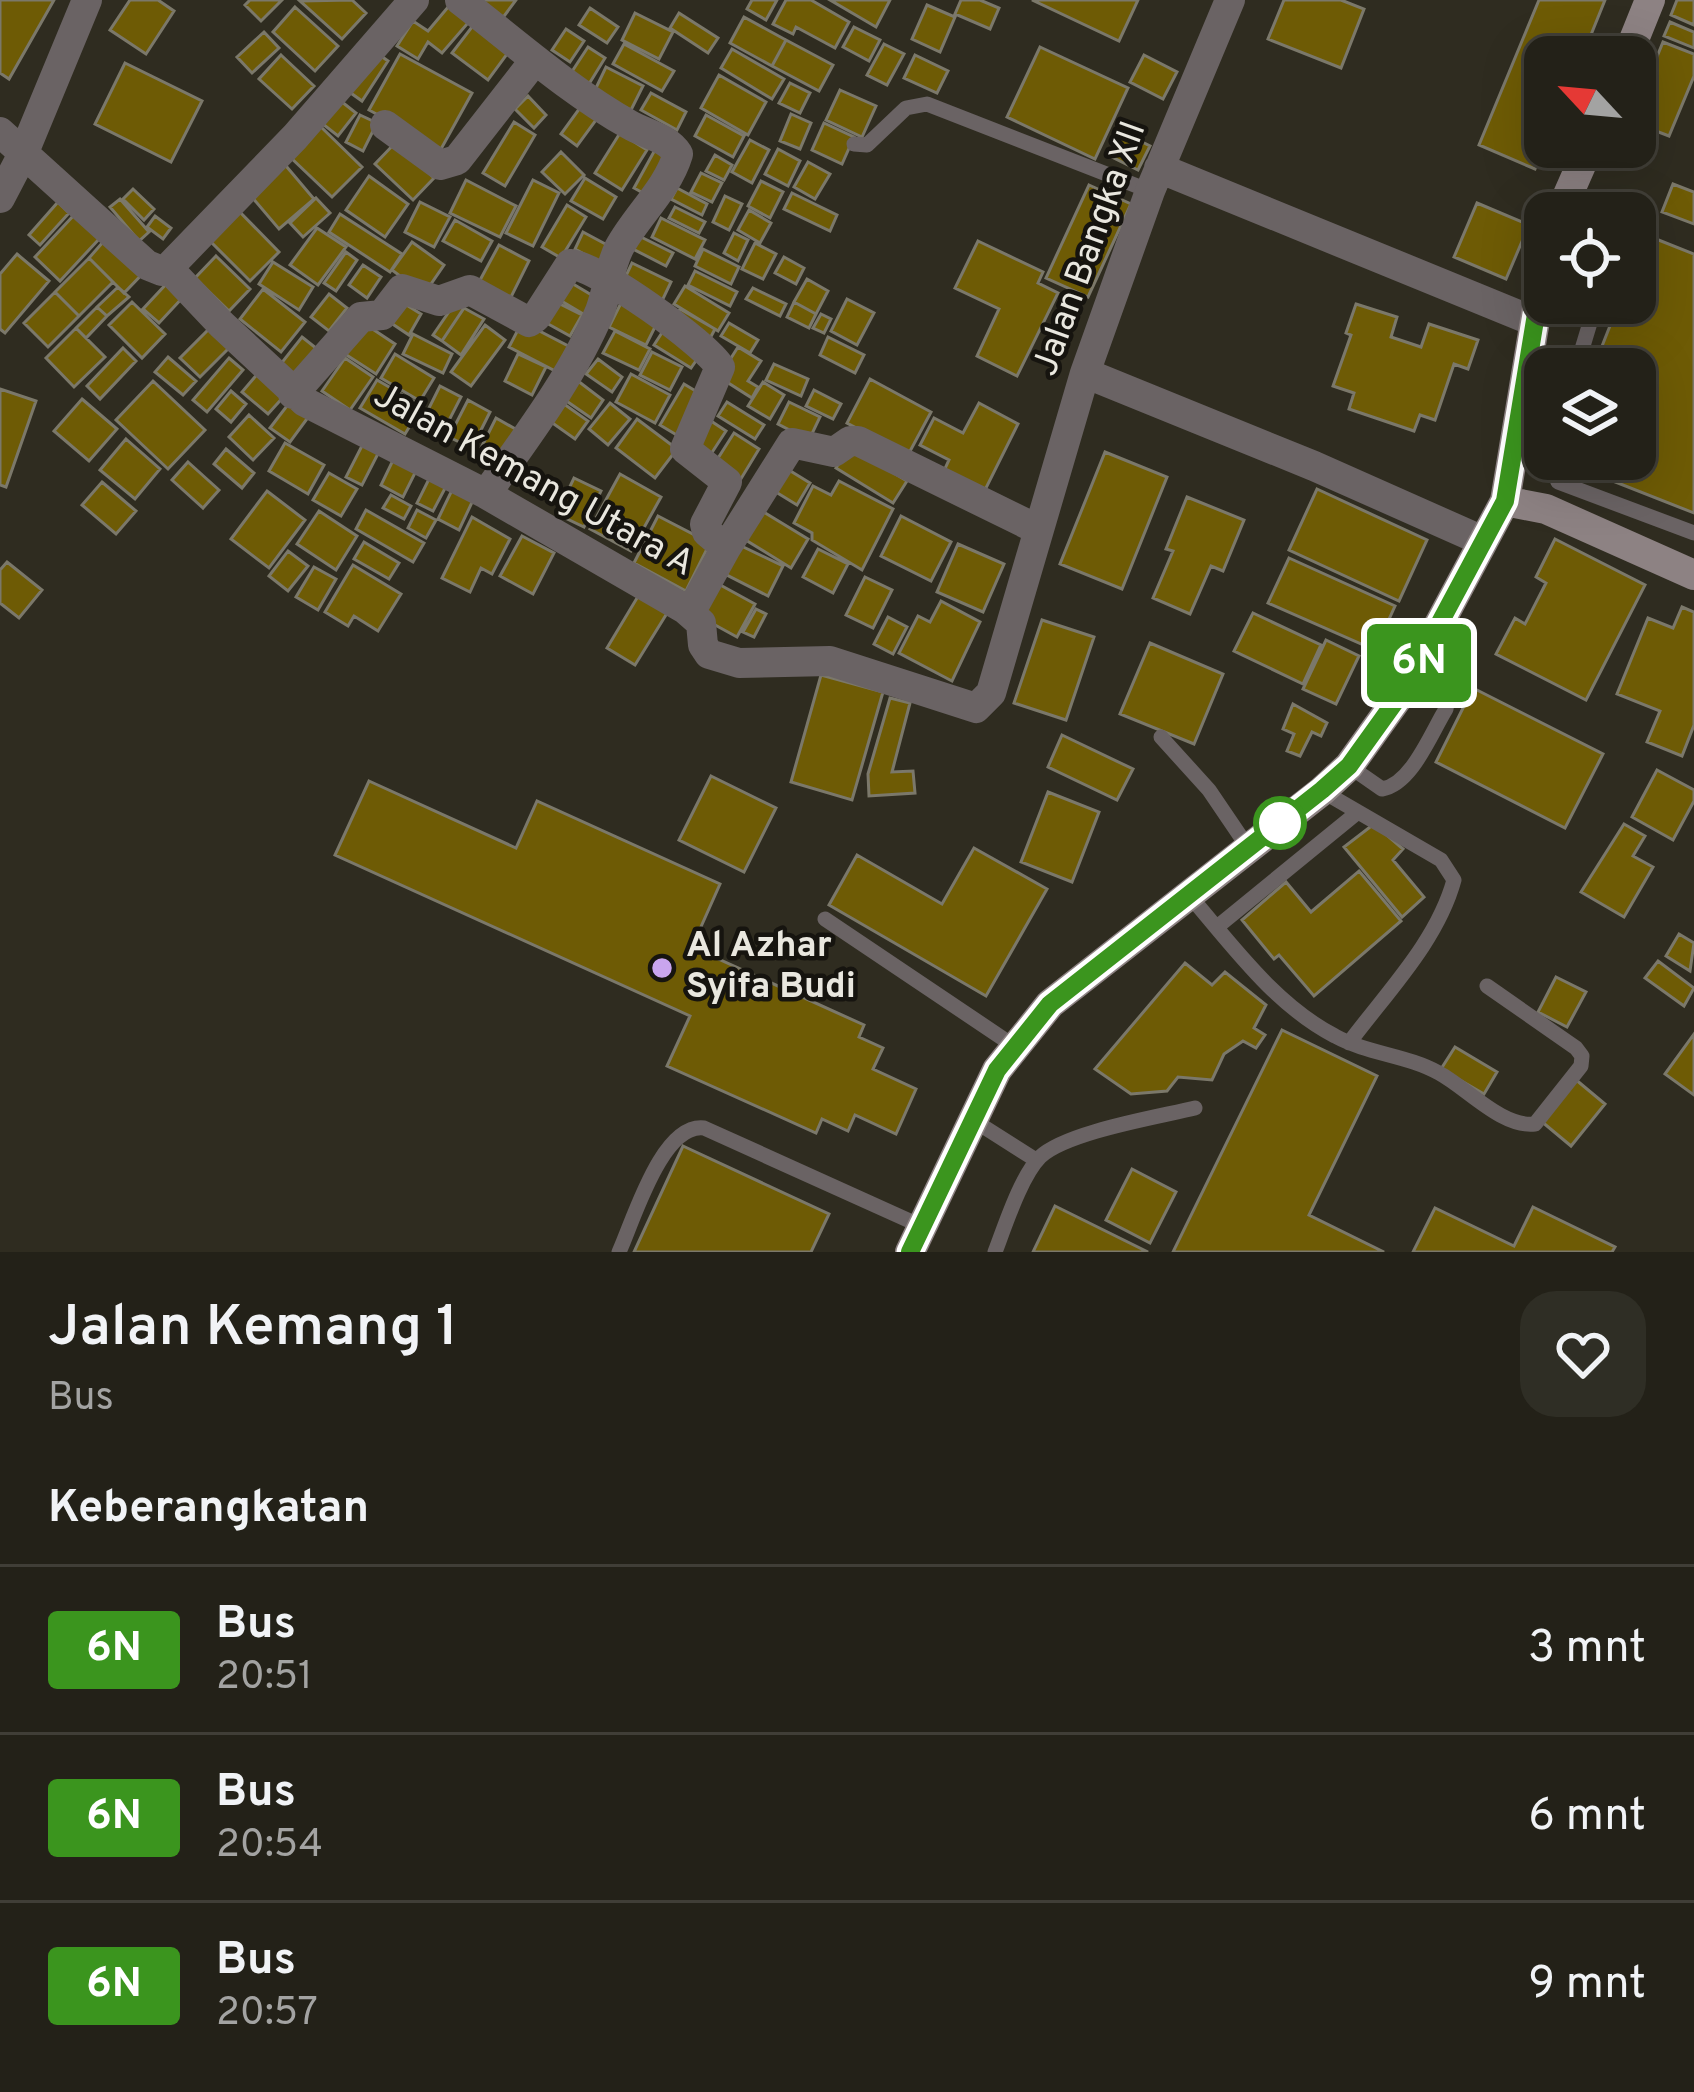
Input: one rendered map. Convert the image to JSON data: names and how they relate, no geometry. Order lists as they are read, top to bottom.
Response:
{
  "streets": {
    "street": ["Jalan Bangka XII", "Jalan Kemang Utara A"]
  },
  "crossings": [
    ["Jalan Bangka XII", "Jalan Kemang Utara A"]
  ],
  "places": ["Al Azhar Syifa Budi"],
  "lines": ["bus line 6N"],
  "north": "top left",
  "page": {
    "on_map": "6N",
    "heading": [
      ["Jalan Kemang 1", "Bus"],
      "Keberangkatan"
    ],
    "list": [
      {
        "mark": "6N",
        "name": "Bus",
        "note": "20:51",
        "value": "3 mnt"
      },
      {
        "mark": "6N",
        "name": "Bus",
        "note": "20:54",
        "value": "6 mnt"
      },
      {
        "mark": "6N",
        "name": "Bus",
        "note": "20:57",
        "value": "9 mnt"
      }
    ]
  }
}
